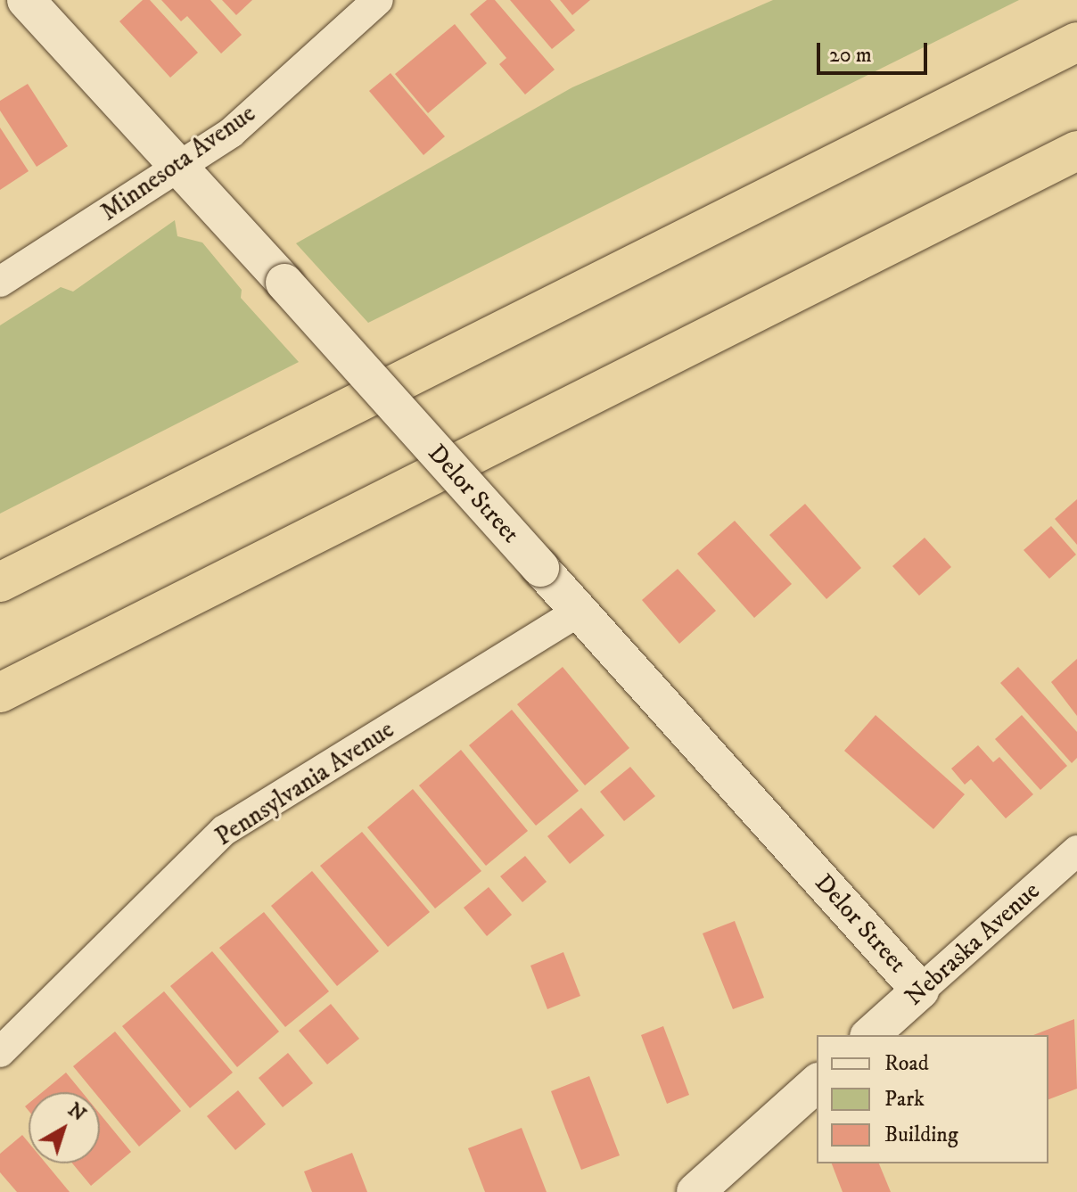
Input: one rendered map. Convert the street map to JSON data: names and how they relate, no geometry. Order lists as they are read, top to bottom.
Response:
{
  "streets": {
    "street": [
      "Minnesota Avenue",
      "Delor Street",
      "Pennsylvania Avenue",
      "Nebraska Avenue"
    ]
  },
  "crossings": [
    ["Minnesota Avenue", "Delor Street"],
    ["Delor Street", "Pennsylvania Avenue"],
    ["Delor Street", "Nebraska Avenue"]
  ],
  "legend": ["Road", "Park", "Building"],
  "scale_bar": "20 m",
  "north": "top right"
}
